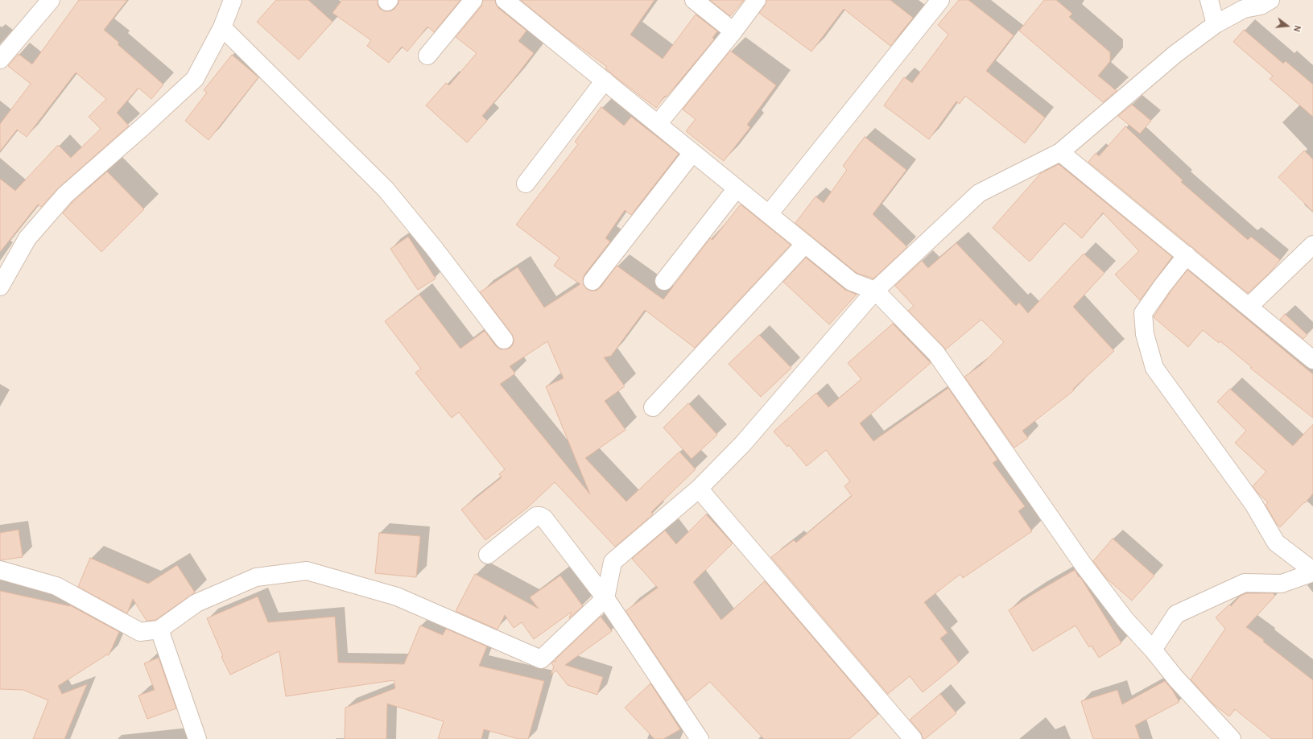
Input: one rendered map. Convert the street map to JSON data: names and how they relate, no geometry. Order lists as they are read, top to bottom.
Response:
{
  "north": "right"
}
